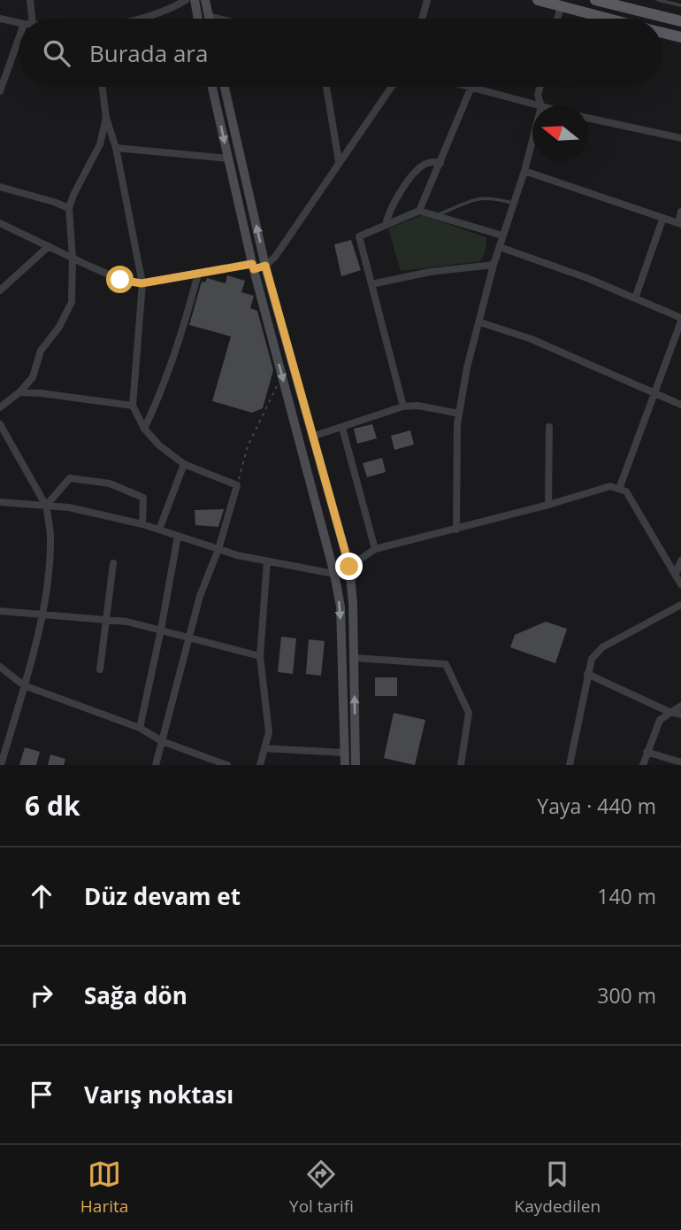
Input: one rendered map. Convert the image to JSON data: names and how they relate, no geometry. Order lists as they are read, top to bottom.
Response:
{
  "north": "left",
  "page": {
    "search": "Burada ara",
    "heading": ["6 dk", "Yaya · 440 m"],
    "list": [
      ["Düz devam et", "140 m"],
      ["Sağa dön", "300 m"],
      "Varış noktası"
    ],
    "nav": ["Harita", "Yol tarifi", "Kaydedilen"]
  }
}
